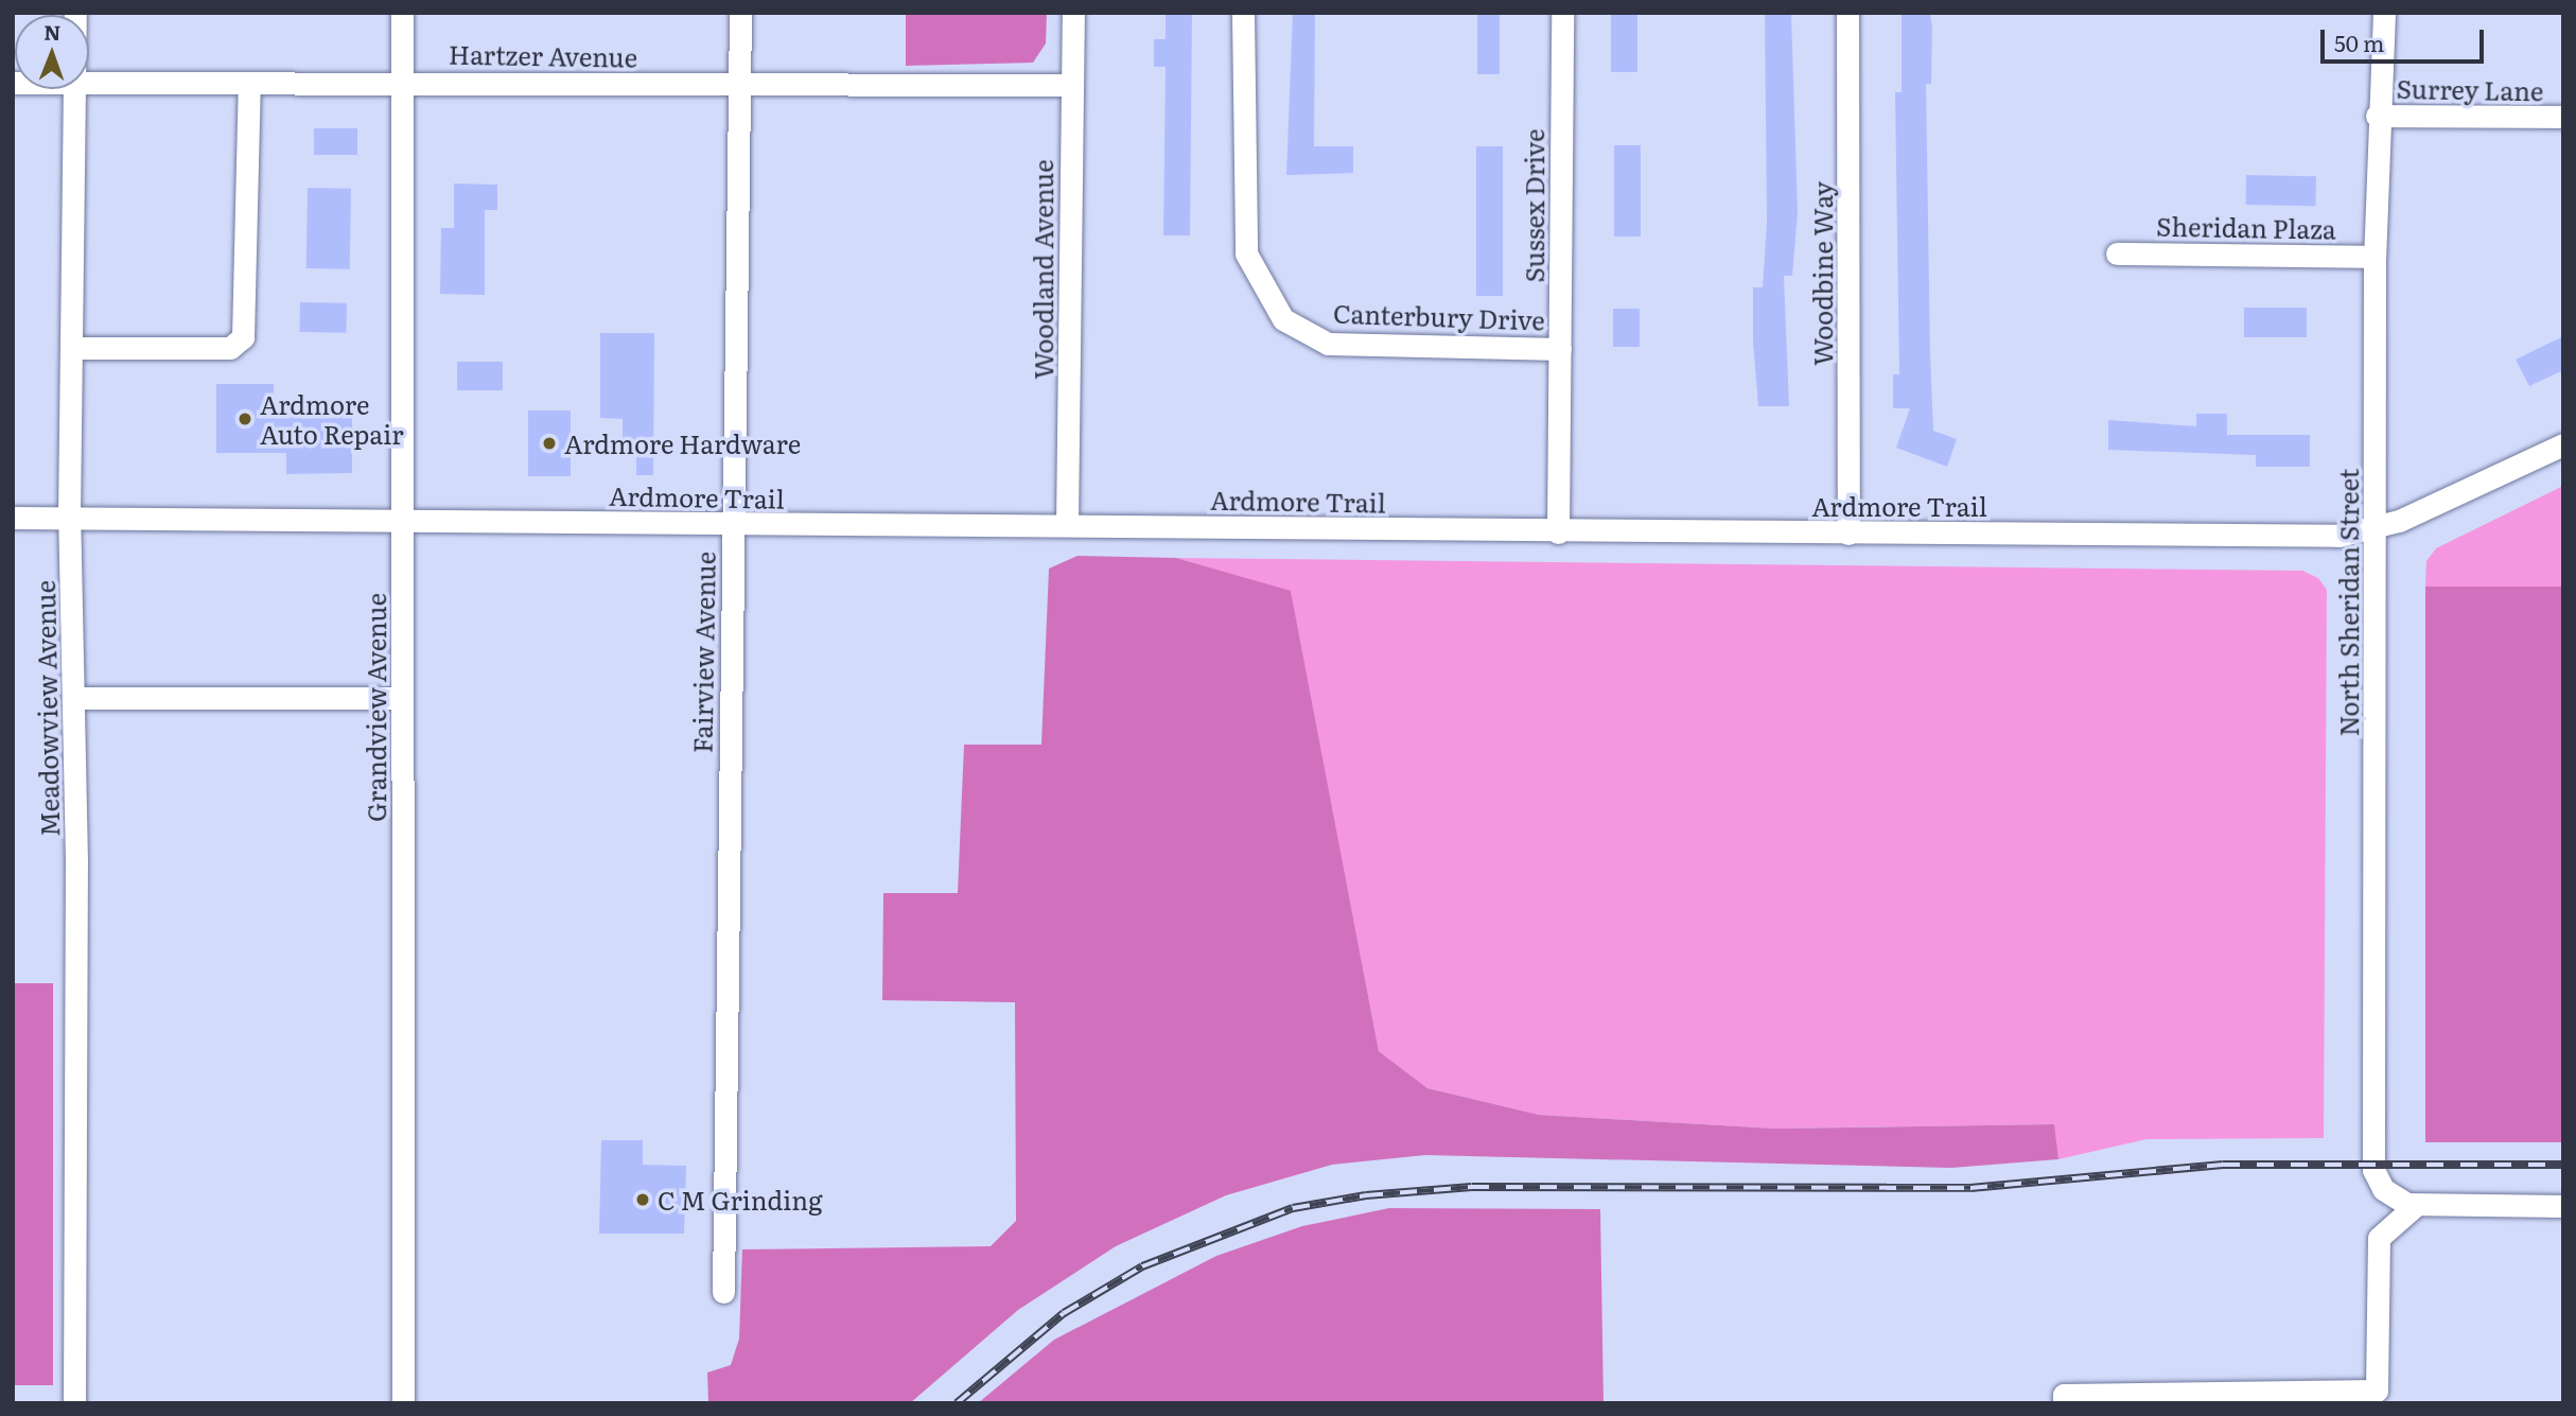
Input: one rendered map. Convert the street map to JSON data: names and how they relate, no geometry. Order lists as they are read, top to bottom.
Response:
{
  "streets": {
    "street": [
      "Hartzer Avenue",
      "Surrey Lane",
      "Sussex Drive",
      "Sheridan Plaza",
      "Woodland Avenue",
      "Woodbine Way",
      "Canterbury Drive",
      "Ardmore Trail",
      "North Sheridan Street",
      "Fairview Avenue",
      "Grandview Avenue",
      "Meadowview Avenue"
    ]
  },
  "crossings": [
    ["Hartzer Avenue", "Woodland Avenue"],
    ["Hartzer Avenue", "Fairview Avenue"],
    ["Hartzer Avenue", "Grandview Avenue"],
    ["Surrey Lane", "North Sheridan Street"],
    ["Sussex Drive", "Canterbury Drive"],
    ["Sussex Drive", "Ardmore Trail"],
    ["Sheridan Plaza", "North Sheridan Street"],
    ["Woodland Avenue", "Ardmore Trail"],
    ["Woodbine Way", "Ardmore Trail"],
    ["Ardmore Trail", "North Sheridan Street"],
    ["Ardmore Trail", "Fairview Avenue"],
    ["Ardmore Trail", "Grandview Avenue"],
    ["Ardmore Trail", "Meadowview Avenue"]
  ],
  "places": ["Ardmore Auto Repair", "Ardmore Hardware", "C M Grinding"],
  "scale_bar": "50 m",
  "north": "top"
}
